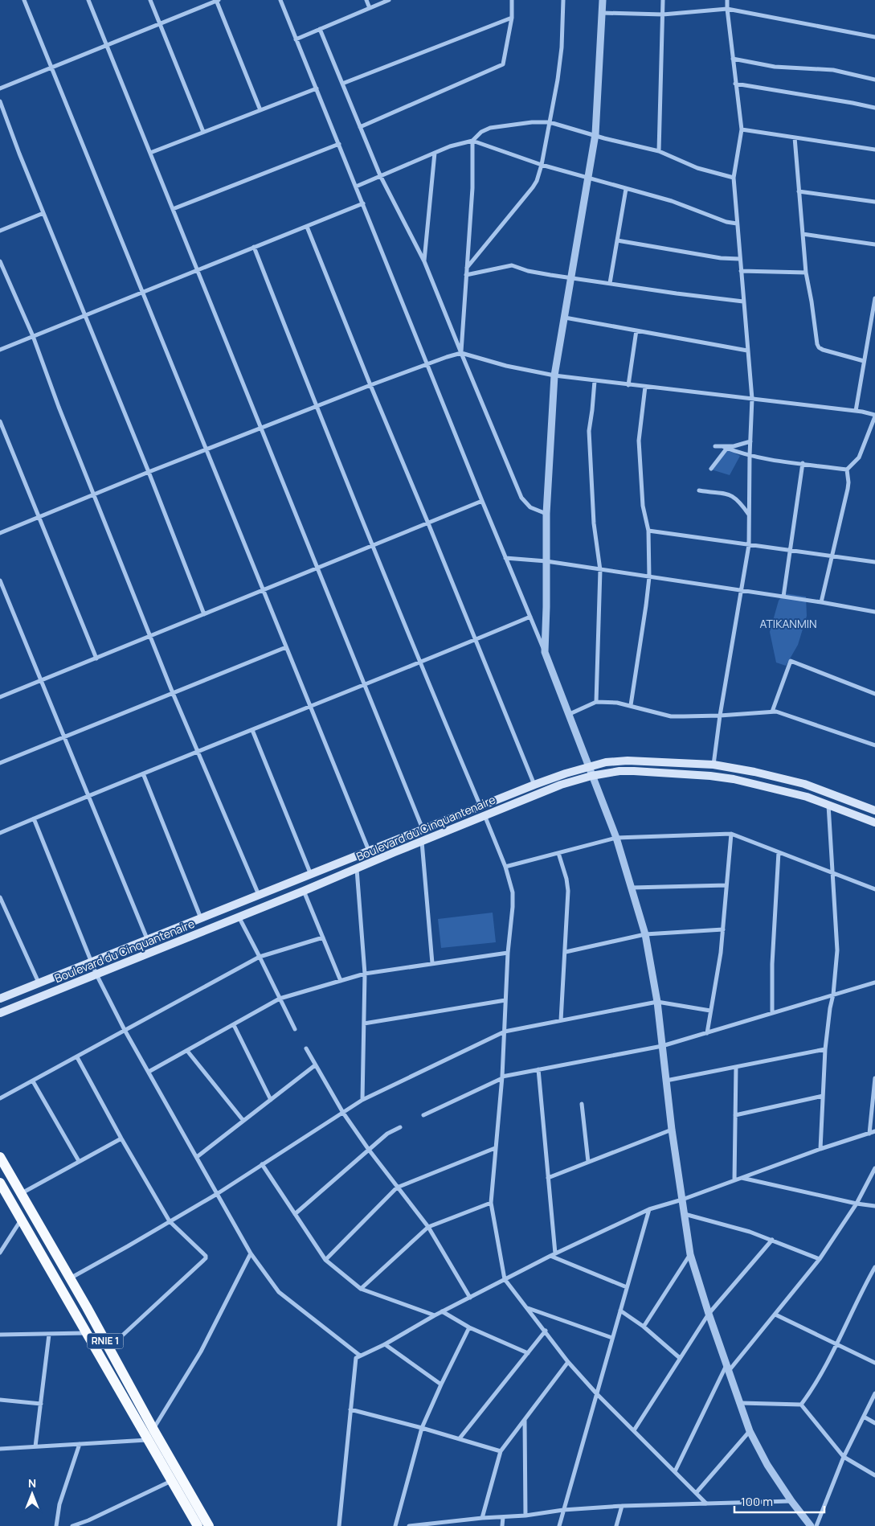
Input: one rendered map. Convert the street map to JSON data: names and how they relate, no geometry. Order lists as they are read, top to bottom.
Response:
{
  "streets": {
    "highway": ["RNIE 1"],
    "main road": ["Boulevard du Cinquantenaire"]
  },
  "parks": ["ATIKANMIN"],
  "scale_bar": "100 m",
  "north": "top"
}
